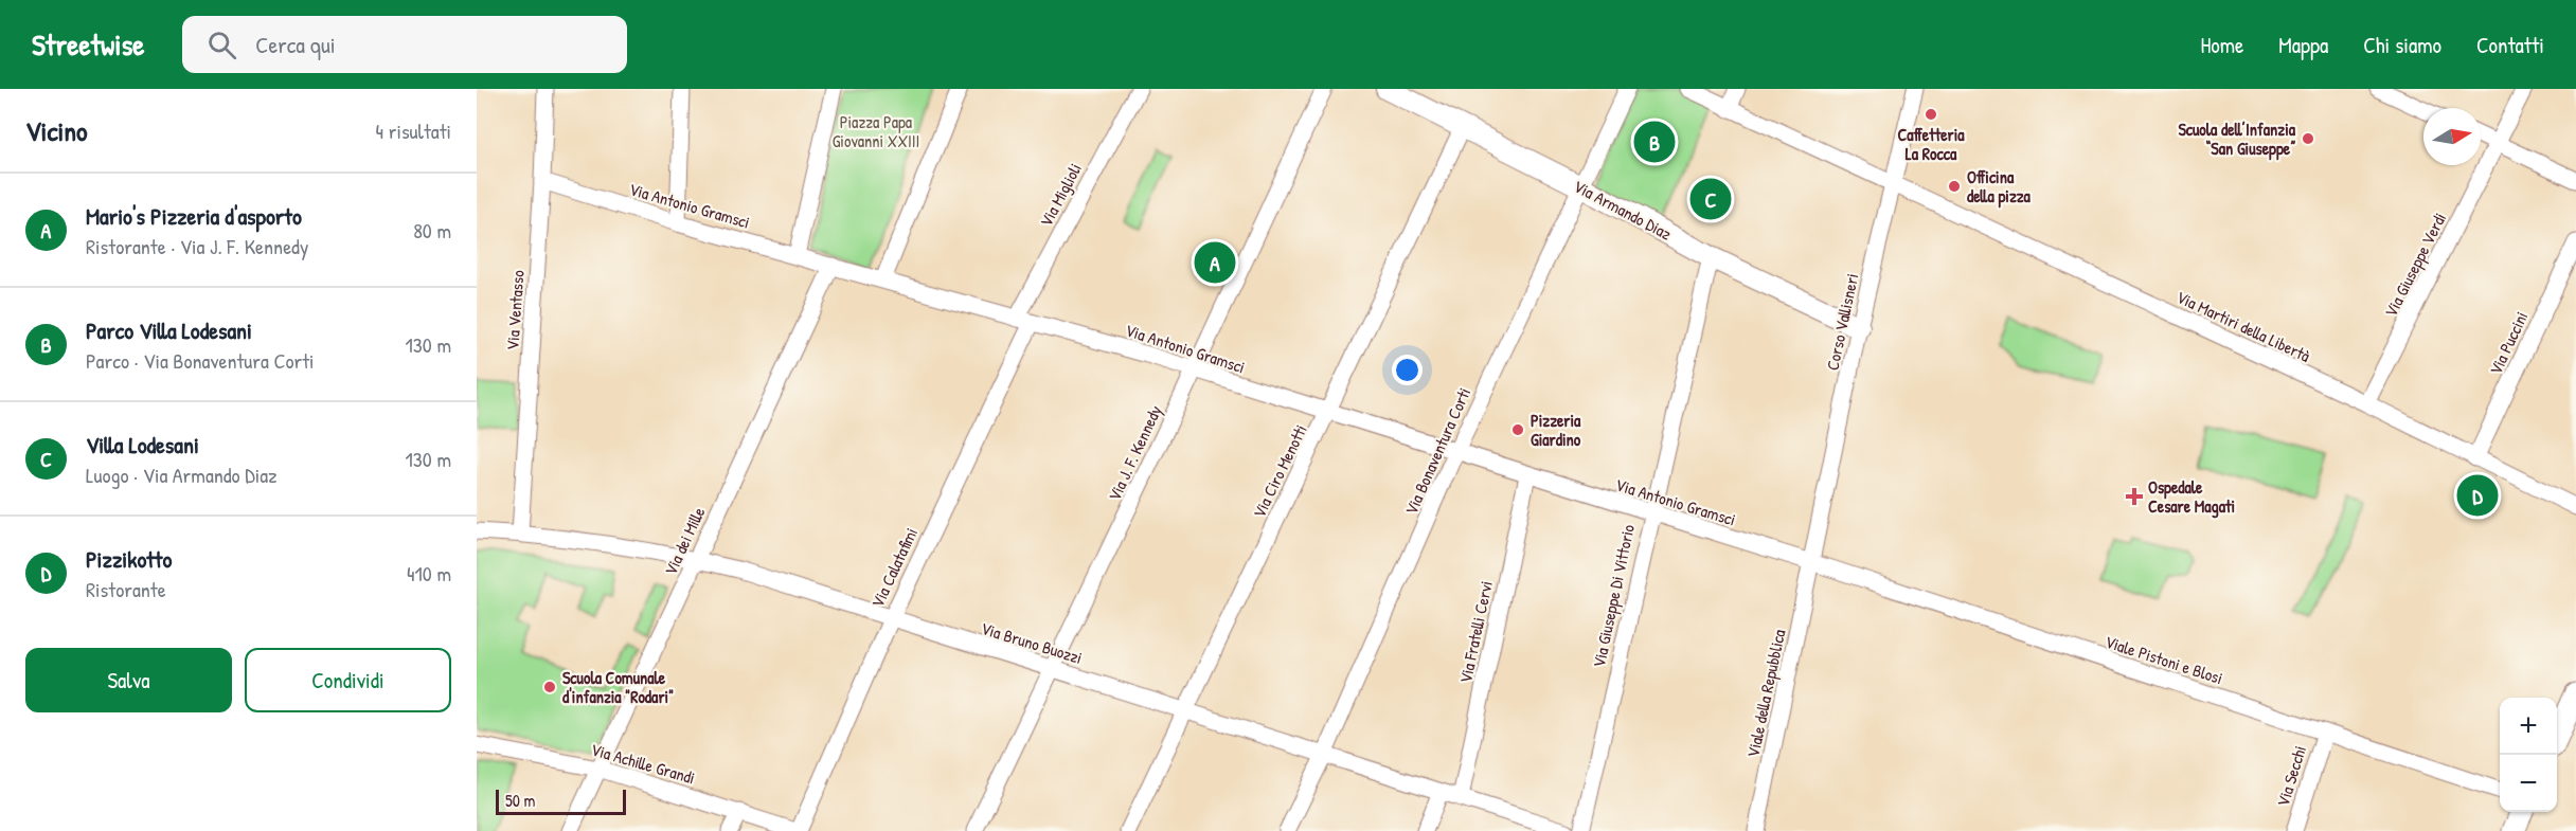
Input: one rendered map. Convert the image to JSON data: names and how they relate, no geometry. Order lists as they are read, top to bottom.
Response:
{
  "streets": {
    "street": [
      "Via Miglioli",
      "Via Antonio Gramsci",
      "Via Armando Diaz",
      "Via Giuseppe Verdi",
      "Via Ventasso",
      "Corso Vallisneri",
      "Via Martiri della Libertà",
      "Via Puccini",
      "Via Bonaventura Corti",
      "Via J. F. Kennedy",
      "Via Ciro Menotti",
      "Via dei Mille",
      "Via Calatafimi",
      "Via Giuseppe Di Vittorio",
      "Via Fratelli Cervi",
      "Via Bruno Buozzi",
      "Viale Pistoni e Blosi",
      "Viale della Repubblica",
      "Via Achille Grandi",
      "Via Secchi"
    ]
  },
  "crossings": [
    ["Via Miglioli", "Via Antonio Gramsci"],
    ["Via Miglioli", "Via Calatafimi"],
    ["Via Antonio Gramsci", "Via Ventasso"],
    ["Via Antonio Gramsci", "Corso Vallisneri"],
    ["Via Antonio Gramsci", "Via Bonaventura Corti"],
    ["Via Antonio Gramsci", "Via J. F. Kennedy"],
    ["Via Antonio Gramsci", "Via Ciro Menotti"],
    ["Via Antonio Gramsci", "Via dei Mille"],
    ["Via Antonio Gramsci", "Via Calatafimi"],
    ["Via Antonio Gramsci", "Via Giuseppe Di Vittorio"],
    ["Via Antonio Gramsci", "Via Fratelli Cervi"],
    ["Via Antonio Gramsci", "Viale Pistoni e Blosi"],
    ["Via Antonio Gramsci", "Viale della Repubblica"],
    ["Via Armando Diaz", "Corso Vallisneri"],
    ["Via Armando Diaz", "Via Bonaventura Corti"],
    ["Via Armando Diaz", "Via Ciro Menotti"],
    ["Via Armando Diaz", "Via Giuseppe Di Vittorio"],
    ["Via Giuseppe Verdi", "Via Martiri della Libertà"],
    ["Via Ventasso", "Via Bruno Buozzi"],
    ["Corso Vallisneri", "Via Martiri della Libertà"],
    ["Corso Vallisneri", "Viale Pistoni e Blosi"],
    ["Corso Vallisneri", "Viale della Repubblica"],
    ["Via Martiri della Libertà", "Via Puccini"],
    ["Via Bonaventura Corti", "Via Bruno Buozzi"],
    ["Via J. F. Kennedy", "Via Bruno Buozzi"],
    ["Via Ciro Menotti", "Via Bruno Buozzi"],
    ["Via dei Mille", "Via Bruno Buozzi"],
    ["Via dei Mille", "Via Achille Grandi"],
    ["Via Calatafimi", "Via Bruno Buozzi"],
    ["Via Calatafimi", "Via Achille Grandi"],
    ["Via Fratelli Cervi", "Via Bruno Buozzi"],
    ["Viale Pistoni e Blosi", "Viale della Repubblica"],
    ["Viale Pistoni e Blosi", "Via Secchi"]
  ],
  "parks": ["Piazza Papa Giovanni XXIII"],
  "places": {
    "other": [
      "Caffetteria La Rocca",
      "Scuola dell’Infanzia “San Giuseppe”",
      "Officina della pizza",
      "Pizzeria Giardino",
      "Scuola Comunale d'infanzia \"Rodari\""
    ],
    "health": ["Ospedale Cesare Magati"]
  },
  "scale_bar": "50 m",
  "north": "right",
  "page": {
    "header": "Streetwise",
    "search": "Cerca qui",
    "nav": [
      "Home",
      "Mappa",
      "Chi siamo",
      "Contatti"
    ],
    "heading": ["Vicino", "4 risultati"],
    "pins": [
      "B",
      "C",
      "A",
      "D"
    ],
    "list": [
      {
        "mark": "A",
        "name": "Mario's Pizzeria d'asporto",
        "note": "Ristorante · Via J. F. Kennedy",
        "value": "80 m"
      },
      {
        "mark": "B",
        "name": "Parco Villa Lodesani",
        "note": "Parco · Via Bonaventura Corti",
        "value": "130 m"
      },
      {
        "mark": "C",
        "name": "Villa Lodesani",
        "note": "Luogo · Via Armando Diaz",
        "value": "130 m"
      },
      {
        "mark": "D",
        "name": "Pizzikotto",
        "note": "Ristorante",
        "value": "410 m"
      }
    ],
    "buttons": ["Salva", "Condividi"],
    "map_buttons": ["+", "−"],
    "scale": "50 m"
  }
}
